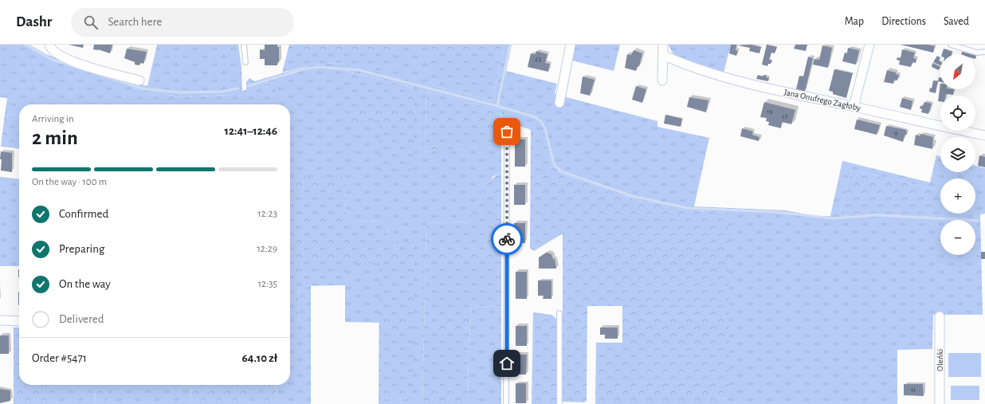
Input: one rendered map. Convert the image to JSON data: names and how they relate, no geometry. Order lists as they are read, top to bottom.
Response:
{
  "streets": {
    "street": ["Jana Onufrego Zagłoby", "Oleńki"]
  },
  "house_numbers": [
    "23",
    "19",
    "17",
    "9",
    "11"
  ],
  "north": "bottom left",
  "page": {
    "header": "Dashr",
    "search": "Search here",
    "nav": ["Map", "Directions", "Saved"],
    "map_buttons": ["+", "−"],
    "heading": ["2 min", "Arriving in", "12:41–12:46"],
    "panel": ["Order #5471", "64.10 zł"],
    "bar": "On the way · 100 m",
    "list": [
      ["Confirmed", "12:23"],
      ["Preparing", "12:29"],
      ["On the way", "12:35"],
      "Delivered"
    ]
  }
}
